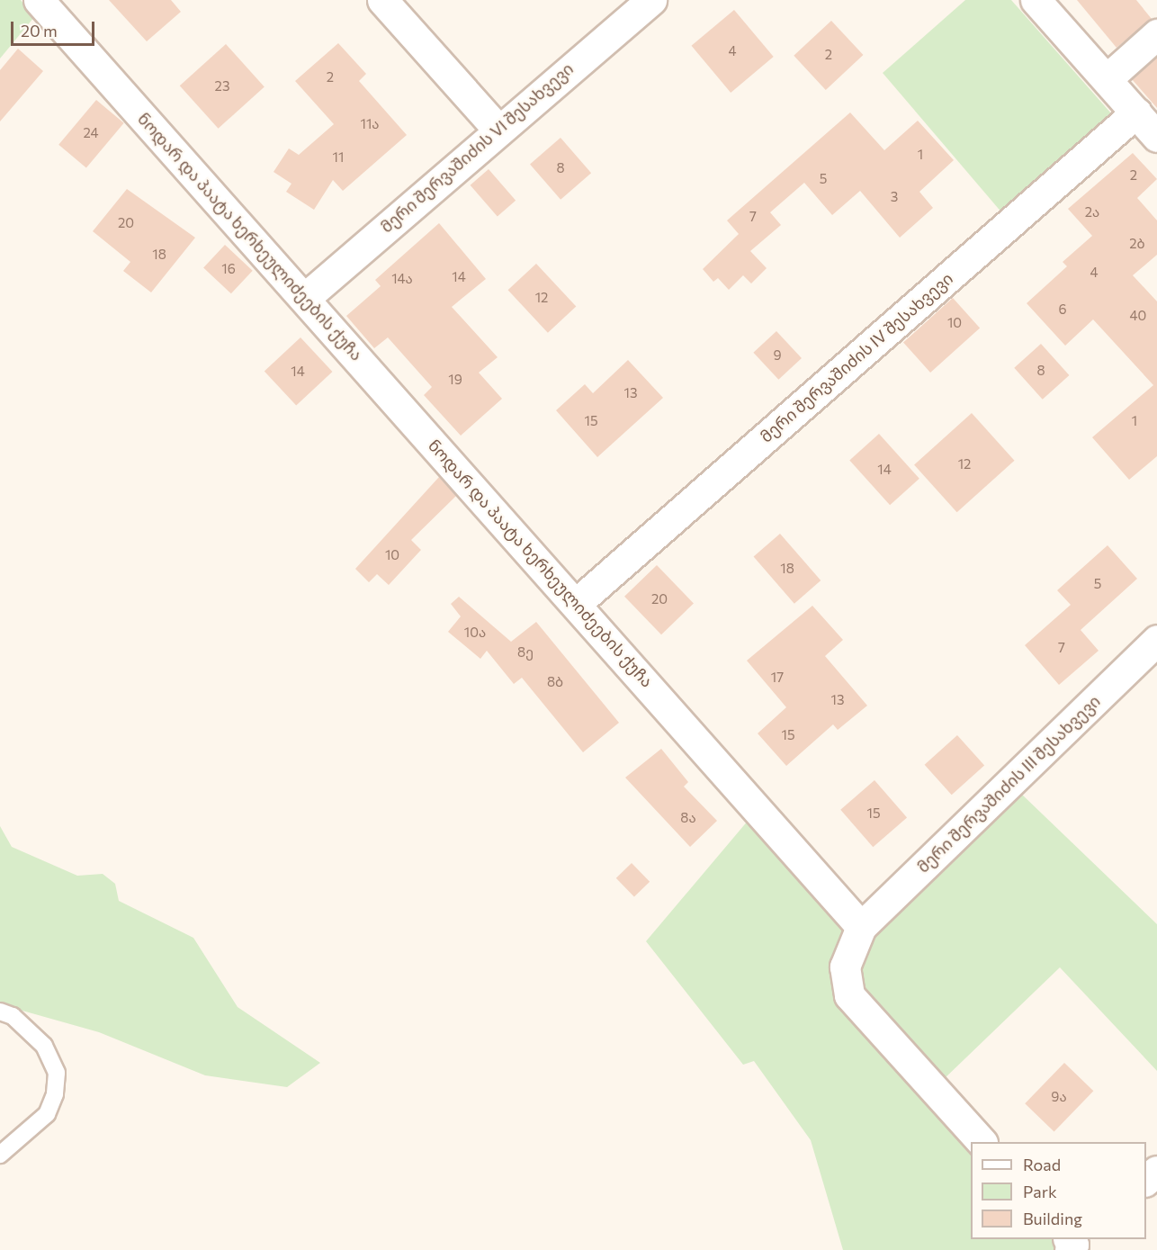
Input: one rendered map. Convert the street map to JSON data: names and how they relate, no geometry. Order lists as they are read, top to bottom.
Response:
{
  "streets": {
    "street": [
      "მერი შერვაშიძის VI შესახვევი",
      "ნოდარ და პაატა ხერხეულიძეების ქუჩა",
      "მერი შერვაშიძის IV შესახვევი",
      "მერი შერვაშიძის III შესახვევი"
    ]
  },
  "crossings": [
    ["მერი შერვაშიძის VI შესახვევი", "ნოდარ და პაატა ხერხეულიძეების ქუჩა"],
    ["ნოდარ და პაატა ხერხეულიძეების ქუჩა", "მერი შერვაშიძის IV შესახვევი"],
    ["ნოდარ და პაატა ხერხეულიძეების ქუჩა", "მერი შერვაშიძის III შესახვევი"]
  ],
  "house_numbers": [
    "4",
    "2",
    "2",
    "23",
    "11ა",
    "24",
    "1",
    "11",
    "8",
    "2",
    "5",
    "3",
    "2ა",
    "7",
    "20",
    "2ბ",
    "18",
    "16",
    "4",
    "14",
    "14ა",
    "12",
    "6",
    "40",
    "10",
    "9",
    "8",
    "14",
    "19",
    "13",
    "15",
    "1",
    "12",
    "14",
    "10",
    "18",
    "5",
    "20",
    "10ა",
    "7",
    "8ე",
    "17",
    "8ბ",
    "13",
    "15",
    "15",
    "8ა",
    "9ა"
  ],
  "legend": ["Road", "Park", "Building"],
  "scale_bar": "20 m"
}
